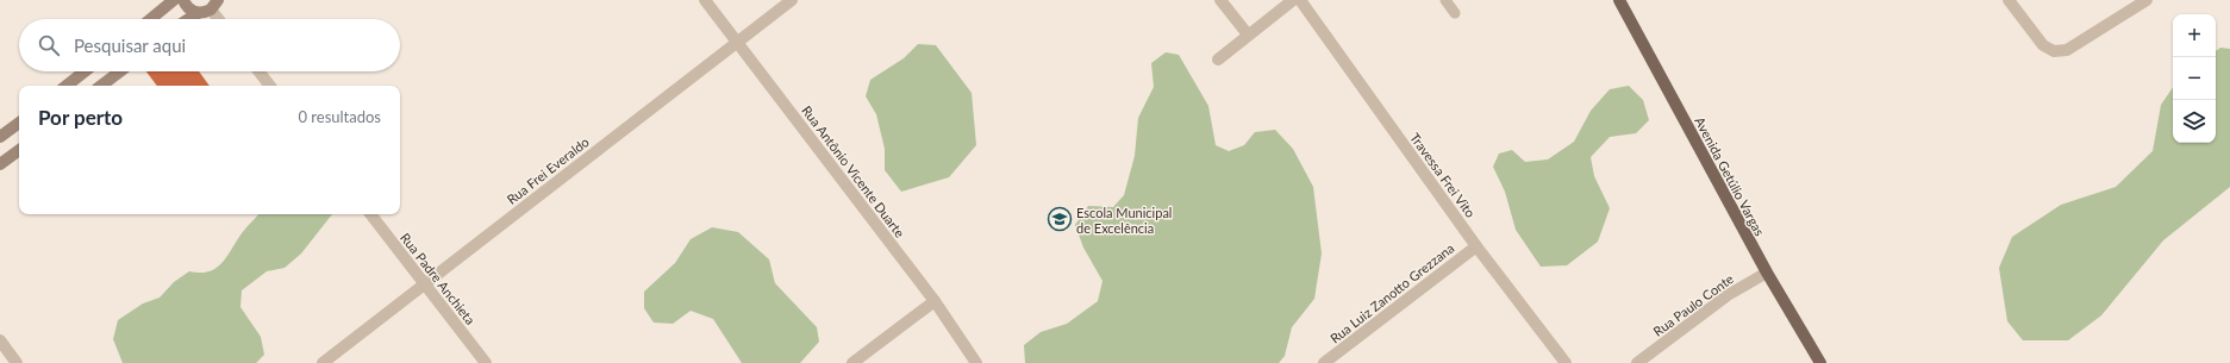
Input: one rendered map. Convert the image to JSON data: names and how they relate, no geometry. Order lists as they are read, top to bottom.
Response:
{
  "streets": {
    "main road": ["Avenida Getúlio Vargas"],
    "street": [
      "Rua Frei Everaldo",
      "Rua Antônio Vicente Duarte",
      "Travessa Frei Vito",
      "Rua Padre Anchieta",
      "Rua Luiz Zanotto Grezzana",
      "Rua Paulo Conte"
    ]
  },
  "crossings": [
    ["Rua Frei Everaldo", "Rua Antônio Vicente Duarte"],
    ["Rua Frei Everaldo", "Rua Padre Anchieta"],
    ["Travessa Frei Vito", "Rua Luiz Zanotto Grezzana"],
    ["Avenida Getúlio Vargas", "Rua Paulo Conte"]
  ],
  "places": {
    "school or university": ["Escola Municipal de Excelência"]
  },
  "page": {
    "map_buttons": ["+", "−"],
    "search": "Pesquisar aqui",
    "heading": ["Por perto", "0 resultados"]
  }
}
